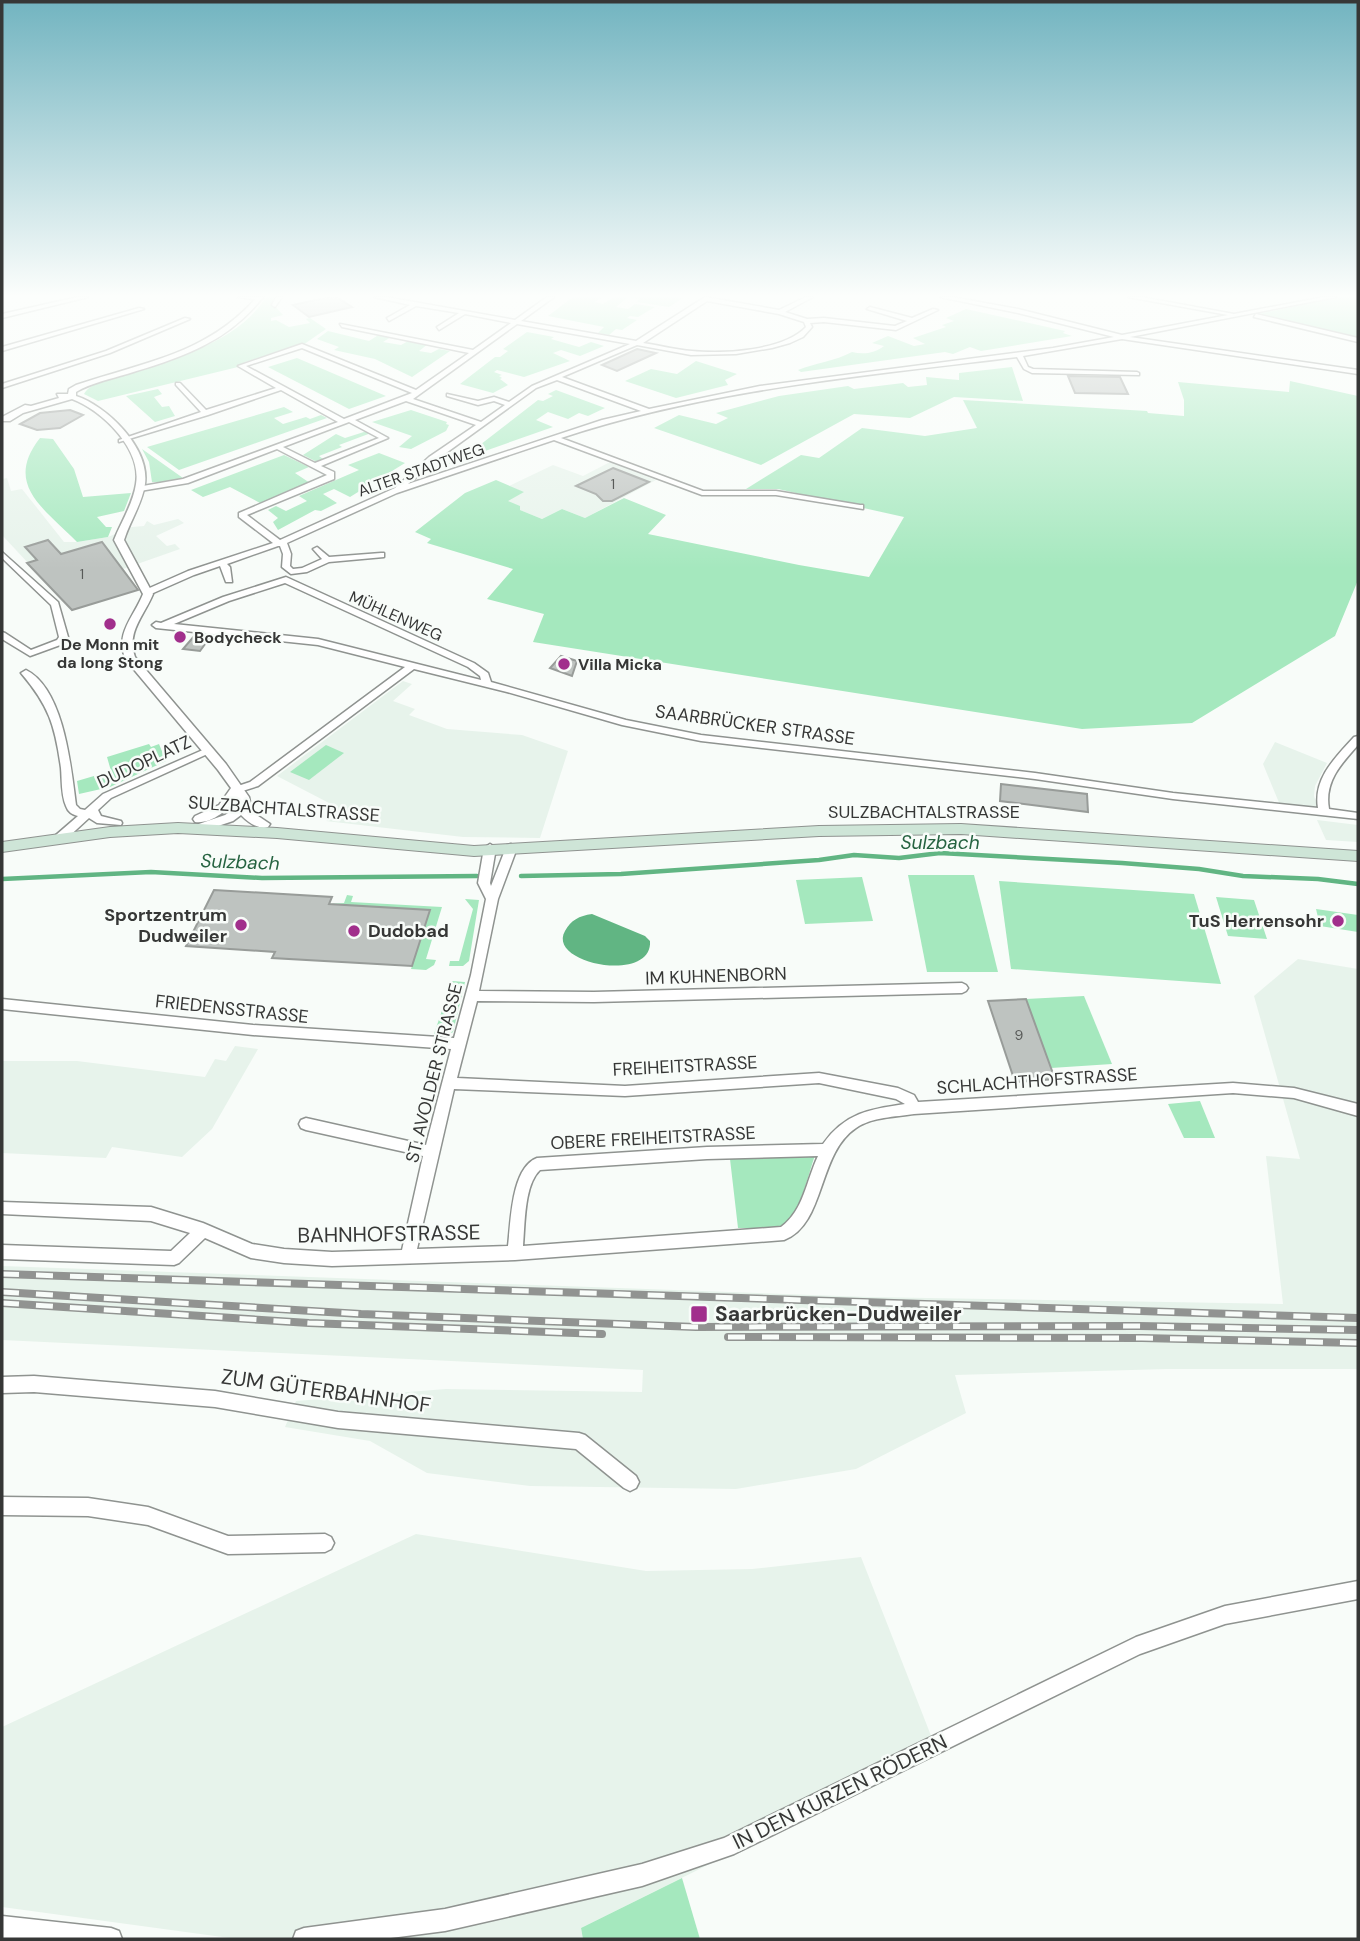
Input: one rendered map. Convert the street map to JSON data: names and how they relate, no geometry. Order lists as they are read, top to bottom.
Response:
{
  "streets": {
    "main road": ["SULZBACHTALSTRASSE"],
    "street": [
      "ALTER STADTWEG",
      "MÜHLENWEG",
      "SAARBRÜCKER STRASSE",
      "DUDOPLATZ",
      "IM KUHNENBORN",
      "FRIEDENSSTRASSE",
      "FREIHEITSTRASSE",
      "ST. AVOLDER STRASSE",
      "SCHLACHTHOFSTRASSE",
      "OBERE FREIHEITSTRASSE",
      "BAHNHOFSTRASSE",
      "ZUM GÜTERBAHNHOF",
      "IN DEN KURZEN RÖDERN"
    ]
  },
  "crossings": [
    ["MÜHLENWEG", "SAARBRÜCKER STRASSE"],
    ["SULZBACHTALSTRASSE", "ST. AVOLDER STRASSE"],
    ["IM KUHNENBORN", "ST. AVOLDER STRASSE"],
    ["FRIEDENSSTRASSE", "ST. AVOLDER STRASSE"],
    ["FREIHEITSTRASSE", "ST. AVOLDER STRASSE"],
    ["FREIHEITSTRASSE", "SCHLACHTHOFSTRASSE"],
    ["ST. AVOLDER STRASSE", "BAHNHOFSTRASSE"],
    ["SCHLACHTHOFSTRASSE", "OBERE FREIHEITSTRASSE"],
    ["SCHLACHTHOFSTRASSE", "BAHNHOFSTRASSE"],
    ["OBERE FREIHEITSTRASSE", "BAHNHOFSTRASSE"]
  ],
  "water": ["Sulzbach"],
  "places": {
    "other": [
      "De Monn mit da long Stong",
      "Bodycheck",
      "Villa Micka",
      "TuS Herrensohr",
      "Sportzentrum Dudweiler",
      "Dudobad"
    ],
    "transit": ["Saarbrücken-Dudweiler"]
  },
  "house_numbers": ["1", "1", "9"]
}
